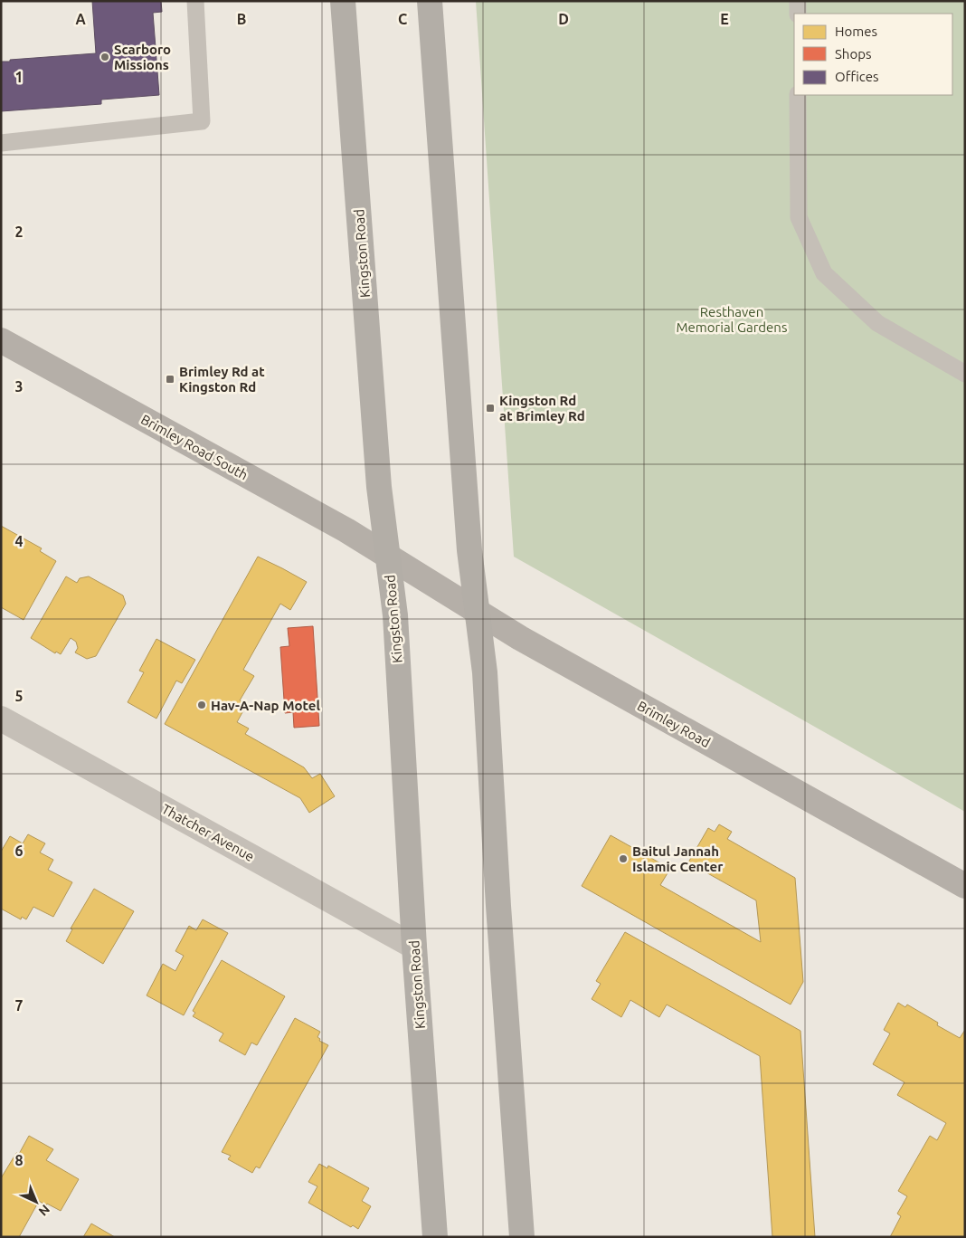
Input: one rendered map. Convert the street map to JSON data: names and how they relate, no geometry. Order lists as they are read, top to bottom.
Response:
{
  "streets": {
    "main road": ["Kingston Road", "Brimley Road South", "Brimley Road"],
    "street": ["Thatcher Avenue"]
  },
  "crossings": [
    ["Kingston Road", "Brimley Road South"],
    ["Kingston Road", "Brimley Road"],
    ["Kingston Road", "Thatcher Avenue"],
    ["Brimley Road South", "Brimley Road"]
  ],
  "parks": ["Resthaven Memorial Gardens"],
  "places": {
    "other": ["Scarboro Missions", "Hav-A-Nap Motel", "Baitul Jannah Islamic Center"],
    "transit": ["Brimley Rd at Kingston Rd", "Kingston Rd at Brimley Rd"]
  },
  "legend": ["Homes", "Shops", "Offices"],
  "north": "bottom right",
  "grid": {
    "columns": [
      "A",
      "B",
      "C",
      "D",
      "E"
    ],
    "rows": [
      "1",
      "2",
      "3",
      "4",
      "5",
      "6",
      "7",
      "8"
    ]
  }
}
